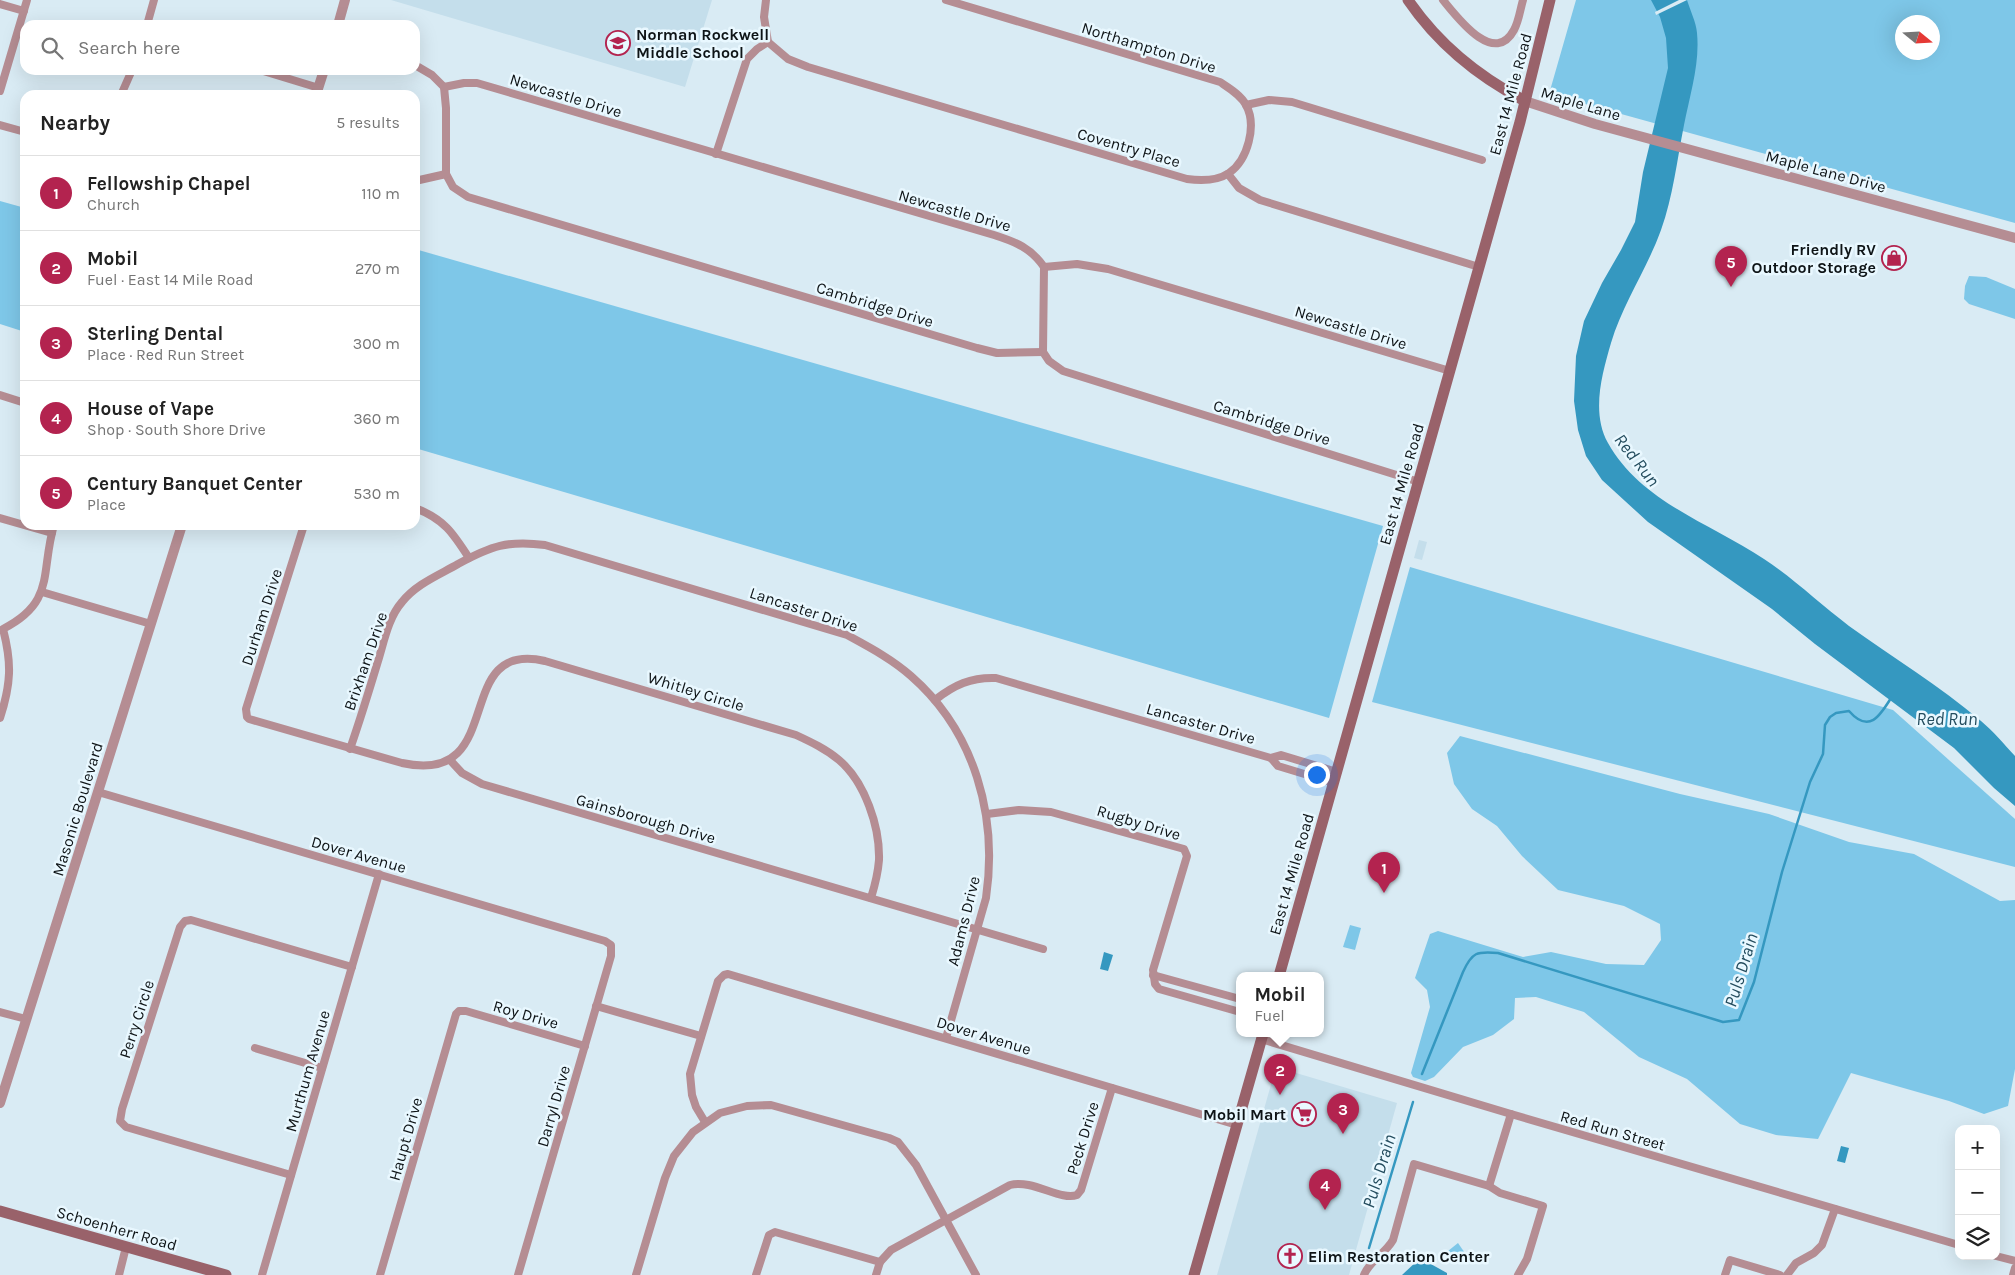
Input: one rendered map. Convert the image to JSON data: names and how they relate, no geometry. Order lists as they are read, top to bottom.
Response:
{
  "streets": {
    "main road": ["East 14 Mile Road", "Schoenherr Road"],
    "street": [
      "Northampton Drive",
      "Newcastle Drive",
      "Maple Lane",
      "Coventry Place",
      "Maple Lane Drive",
      "Cambridge Drive",
      "Lancaster Drive",
      "Durham Drive",
      "Brixham Drive",
      "Whitley Circle",
      "Masonic Boulevard",
      "Gainsborough Drive",
      "Rugby Drive",
      "Dover Avenue",
      "Adams Drive",
      "Roy Drive",
      "Perry Circle",
      "Murthum Avenue",
      "Darryl Drive",
      "Red Run Street",
      "Peck Drive",
      "Haupt Drive"
    ]
  },
  "crossings": [
    ["East 14 Mile Road", "Newcastle Drive"],
    ["East 14 Mile Road", "Maple Lane"],
    ["East 14 Mile Road", "Cambridge Drive"],
    ["East 14 Mile Road", "Lancaster Drive"],
    ["Maple Lane", "Maple Lane Drive"],
    ["Lancaster Drive", "Brixham Drive"],
    ["Lancaster Drive", "Adams Drive"],
    ["Durham Drive", "Brixham Drive"],
    ["Whitley Circle", "Gainsborough Drive"],
    ["Masonic Boulevard", "Dover Avenue"],
    ["Gainsborough Drive", "Adams Drive"],
    ["Rugby Drive", "Adams Drive"],
    ["Dover Avenue", "Adams Drive"],
    ["Dover Avenue", "Murthum Avenue"],
    ["Dover Avenue", "Darryl Drive"],
    ["Dover Avenue", "Peck Drive"],
    ["Roy Drive", "Darryl Drive"],
    ["Roy Drive", "Haupt Drive"],
    ["Perry Circle", "Murthum Avenue"]
  ],
  "water": ["Red Run", "Puls Drain"],
  "places": {
    "school or university": ["Norman Rockwell Middle School"],
    "shop": ["Friendly RV Outdoor Storage"],
    "supermarket": ["Mobil Mart"],
    "church": ["Elim Restoration Center"]
  },
  "north": "right",
  "page": {
    "search": "Search here",
    "heading": ["Nearby", "5 results"],
    "list": [
      {
        "mark": "1",
        "name": "Fellowship Chapel",
        "note": "Church",
        "value": "110 m"
      },
      {
        "mark": "2",
        "name": "Mobil",
        "note": "Fuel · East 14 Mile Road",
        "value": "270 m"
      },
      {
        "mark": "3",
        "name": "Sterling Dental",
        "note": "Place · Red Run Street",
        "value": "300 m"
      },
      {
        "mark": "4",
        "name": "House of Vape",
        "note": "Shop · South Shore Drive",
        "value": "360 m"
      },
      {
        "mark": "5",
        "name": "Century Banquet Center",
        "note": "Place",
        "value": "530 m"
      }
    ],
    "pins": [
      "5",
      "1",
      "2",
      "3",
      "4"
    ],
    "popup": ["Mobil", "Fuel"],
    "map_buttons": ["+", "−"]
  }
}
